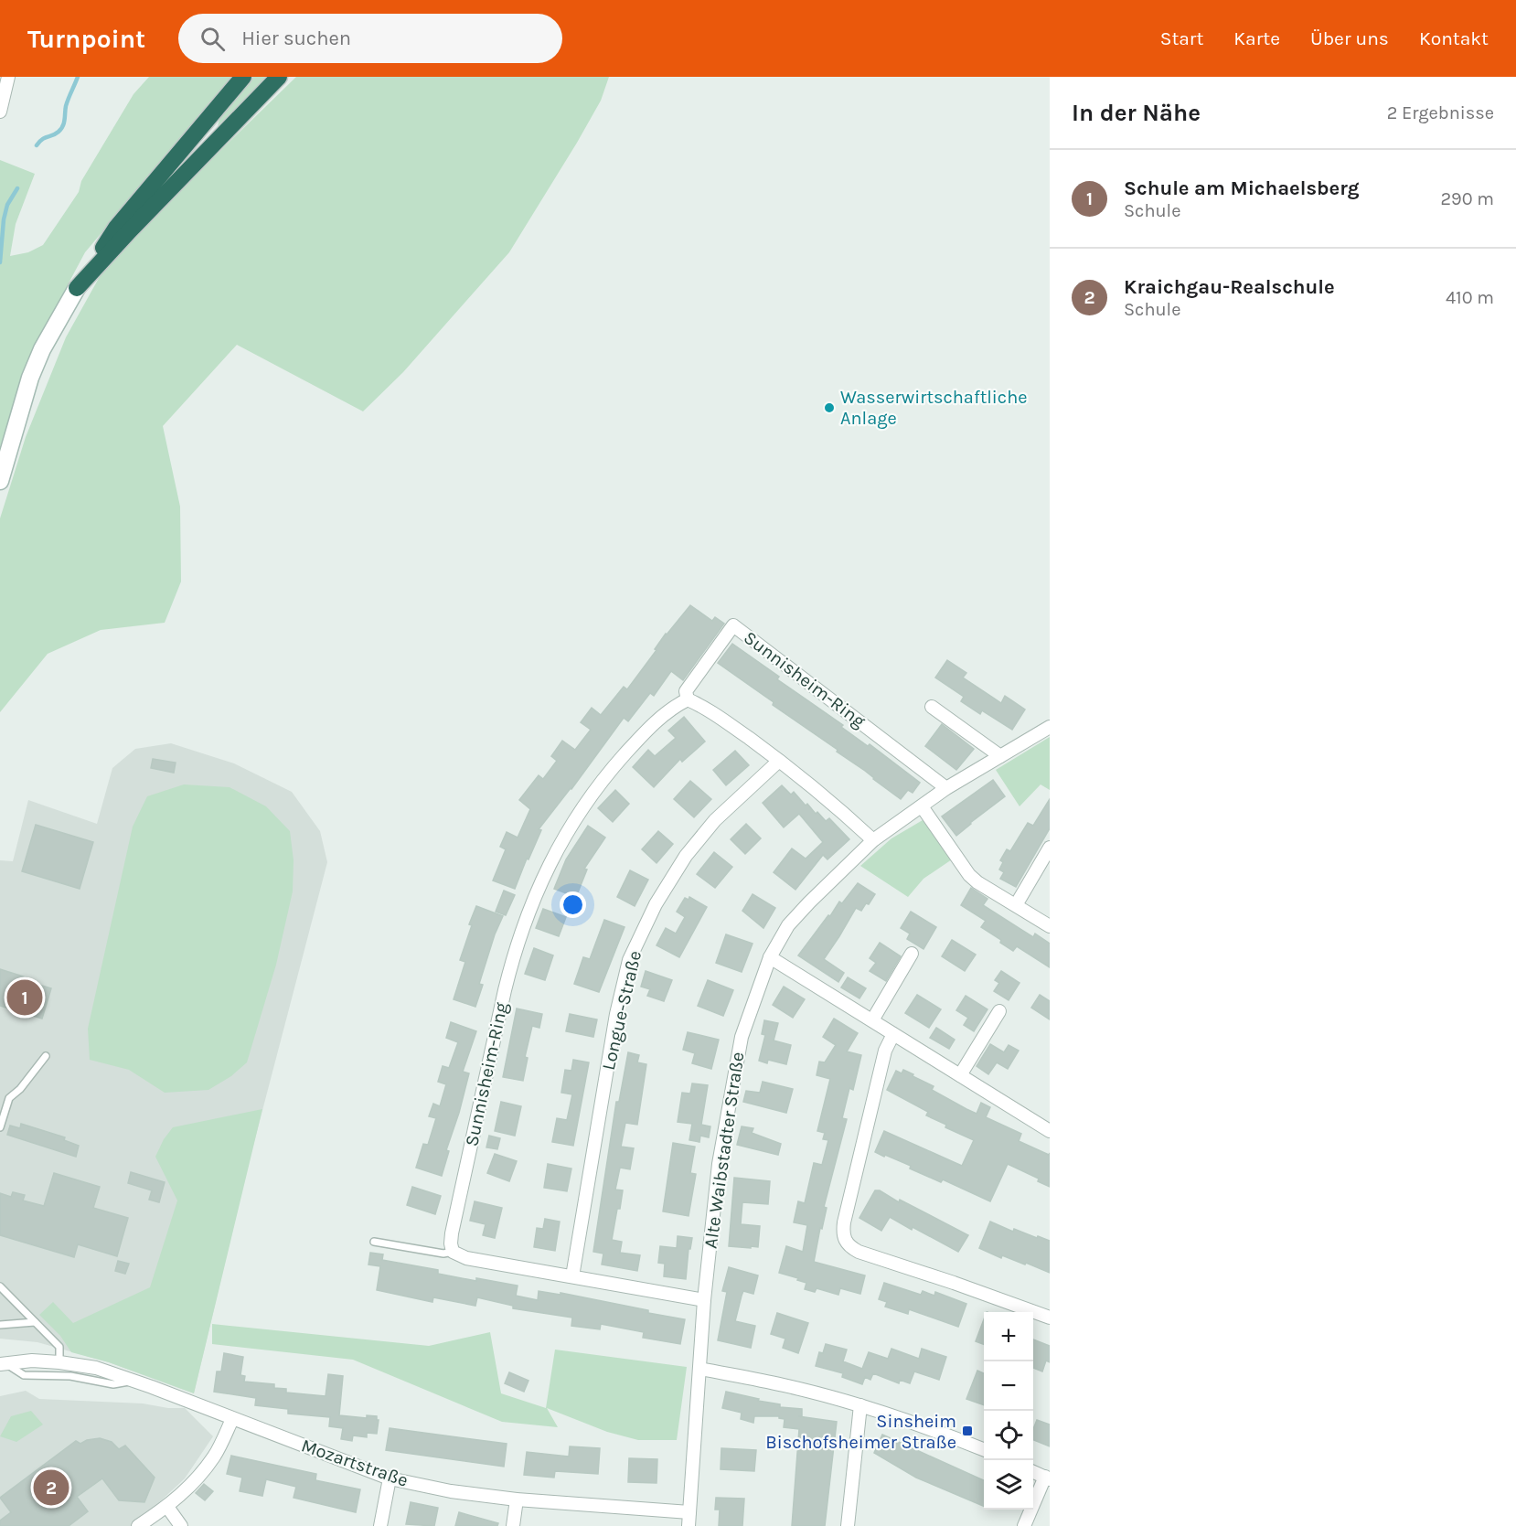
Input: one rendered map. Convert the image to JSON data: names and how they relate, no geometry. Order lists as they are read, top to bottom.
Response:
{
  "streets": {
    "street": [
      "Sunnisheim-Ring",
      "Longue-Straße",
      "Alte Waibstadter Straße",
      "Mozartstraße"
    ]
  },
  "crossings": [
    ["Sunnisheim-Ring", "Alte Waibstadter Straße"],
    ["Alte Waibstadter Straße", "Mozartstraße"]
  ],
  "places": {
    "other": ["Wasserwirtschaftliche Anlage"],
    "transit": ["Sinsheim Bischofsheimer Straße"]
  },
  "page": {
    "header": "Turnpoint",
    "search": "Hier suchen",
    "nav": [
      "Start",
      "Karte",
      "Über uns",
      "Kontakt"
    ],
    "heading": ["In der Nähe", "2 Ergebnisse"],
    "list": [
      {
        "mark": "1",
        "name": "Schule am Michaelsberg",
        "note": "Schule",
        "value": "290 m"
      },
      {
        "mark": "2",
        "name": "Kraichgau-Realschule",
        "note": "Schule",
        "value": "410 m"
      }
    ],
    "pins": ["1", "2"],
    "map_buttons": ["+", "−"]
  }
}
